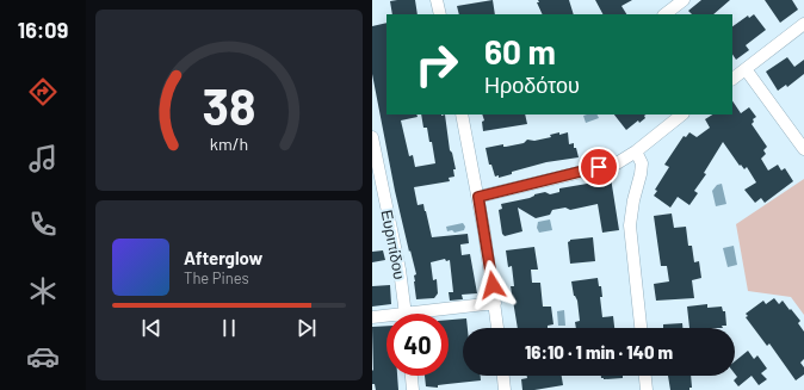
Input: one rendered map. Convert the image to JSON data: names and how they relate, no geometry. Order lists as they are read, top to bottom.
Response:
{
  "streets": {
    "street": ["Ευριπίδου"]
  },
  "page": {
    "tabs": "16:09",
    "turn": ["60 m", "Ηροδότου"],
    "song": ["Afterglow", "The Pines"],
    "limit": "40",
    "trip": "16:10 · 1 min · 140 m",
    "gauge": ["38", "km/h"]
  }
}
